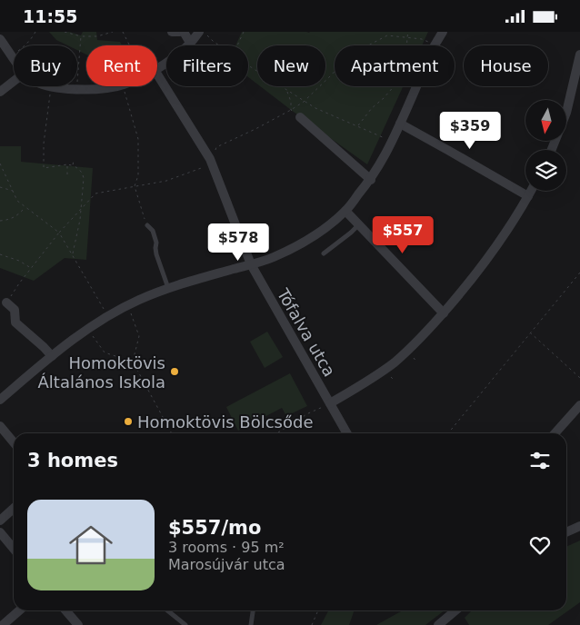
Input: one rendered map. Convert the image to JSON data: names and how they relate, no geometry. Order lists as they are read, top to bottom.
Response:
{
  "streets": {
    "street": ["Tófalva utca"]
  },
  "places": ["Homoktövis Általános Iskola", "Homoktövis Bölcsőde"],
  "north": "bottom",
  "page": {
    "status": "11:55",
    "chip": [
      "Buy",
      "Rent",
      "Filters",
      "New",
      "Apartment",
      "House"
    ],
    "price": ["$359", "$557", "$578"],
    "heading": "3 homes",
    "list": [
      {
        "name": "$557/mo",
        "note": "3 rooms · 95 m² · Marosújvár utca"
      }
    ]
  }
}
